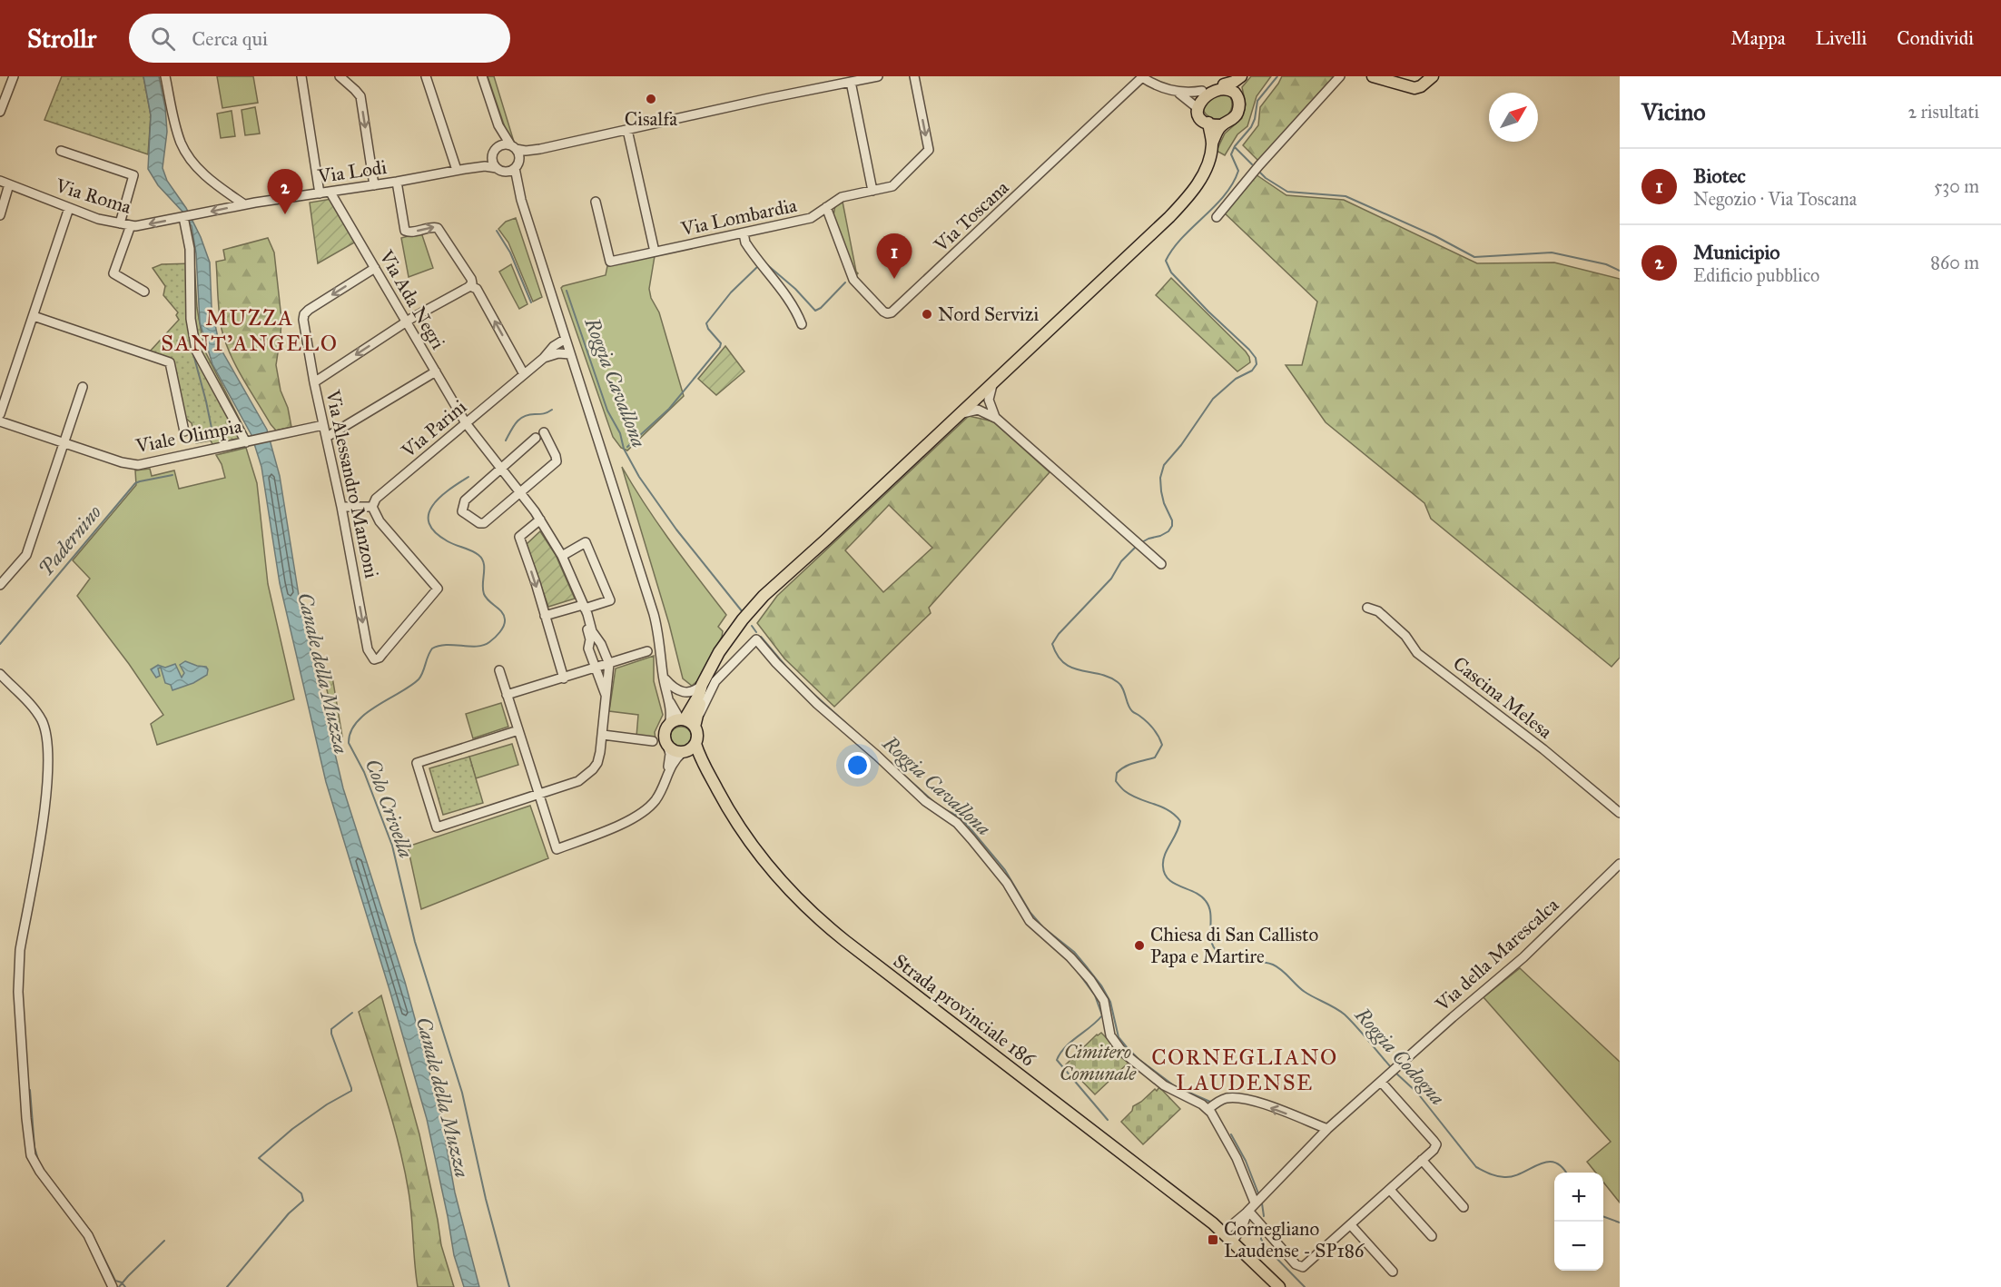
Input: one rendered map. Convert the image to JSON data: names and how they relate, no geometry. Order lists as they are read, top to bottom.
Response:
{
  "streets": {
    "main road": ["Strada provinciale 186"],
    "street": [
      "Via Lodi",
      "Via Roma",
      "Via Toscana",
      "Via Lombardia",
      "Via Ada Negri",
      "Via Parini",
      "Viale Olimpia",
      "Via Alessandro Manzoni",
      "Cascina Melesa",
      "Via della Marescalca"
    ]
  },
  "crossings": [
    ["Via Lodi", "Via Roma"],
    ["Via Lodi", "Via Ada Negri"],
    ["Via Toscana", "Via Lombardia"],
    ["Via Ada Negri", "Via Parini"],
    ["Via Ada Negri", "Via Alessandro Manzoni"],
    ["Via Parini", "Via Alessandro Manzoni"],
    ["Viale Olimpia", "Via Alessandro Manzoni"]
  ],
  "one_way": ["Via Roma"],
  "districts": ["MUZZA SANT'ANGELO", "CORNEGLIANO LAUDENSE"],
  "water": [
    "Roggia Cavallona",
    "Padernino",
    "Canale della Muzza",
    "Colo Crivella",
    "Roggia Codogna"
  ],
  "parks": ["Cimitero Comunale"],
  "places": {
    "other": ["Cisalfa", "Nord Servizi", "Chiesa di San Callisto Papa e Martire"],
    "transit": ["Cornegliano Laudense - SP186"]
  },
  "north": "top right",
  "page": {
    "header": "Strollr",
    "search": "Cerca qui",
    "nav": ["Mappa", "Livelli", "Condividi"],
    "heading": ["Vicino", "2 risultati"],
    "list": [
      {
        "mark": "1",
        "name": "Biotec",
        "note": "Negozio · Via Toscana",
        "value": "530 m"
      },
      {
        "mark": "2",
        "name": "Municipio",
        "note": "Edificio pubblico",
        "value": "860 m"
      }
    ],
    "pins": ["2", "1"],
    "map_buttons": ["+", "−"]
  }
}
